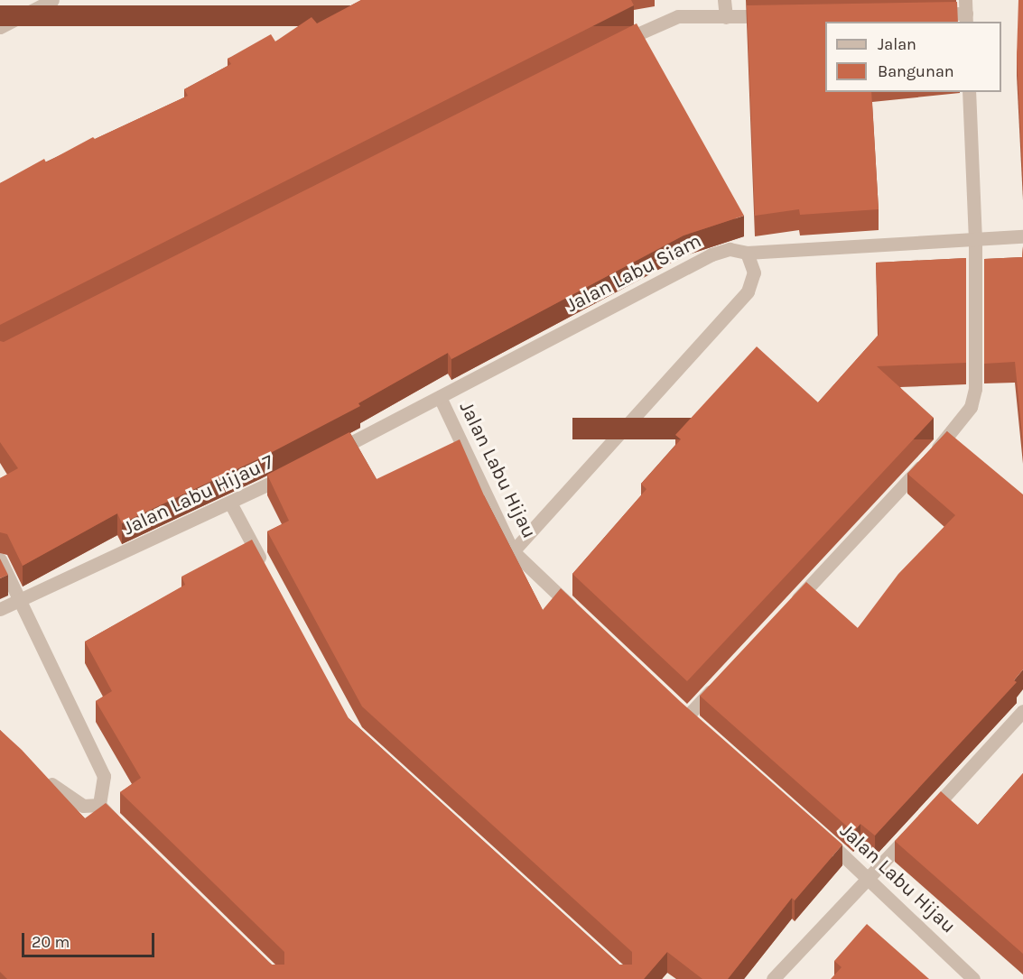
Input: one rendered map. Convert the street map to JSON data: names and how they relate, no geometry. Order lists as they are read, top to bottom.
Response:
{
  "streets": {
    "street": ["Jalan Labu Siam", "Jalan Labu Hijau", "Jalan Labu Hijau 7"]
  },
  "crossings": [
    ["Jalan Labu Siam", "Jalan Labu Hijau"]
  ],
  "legend": ["Jalan", "Bangunan"],
  "scale_bar": "20 m"
}
